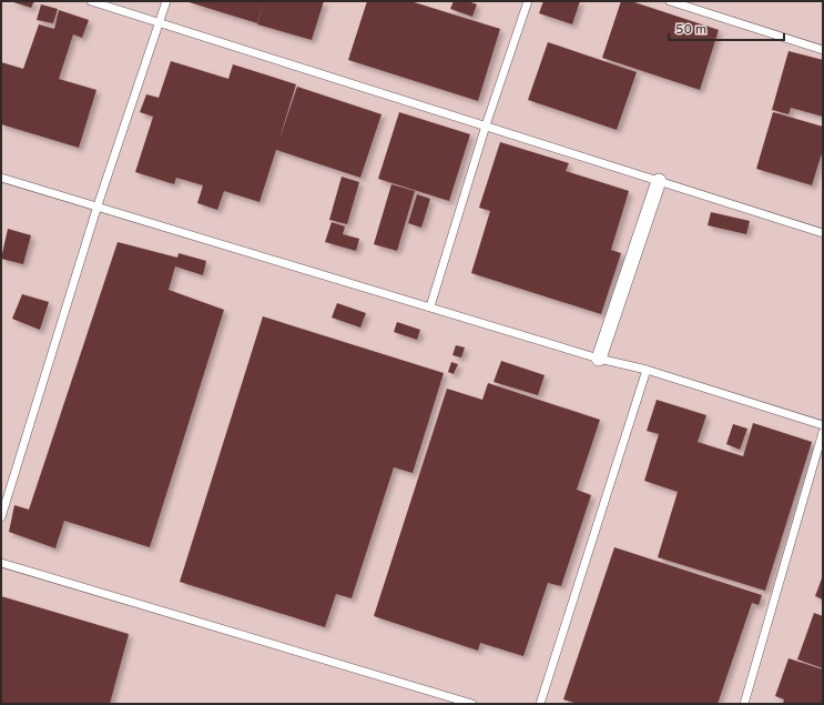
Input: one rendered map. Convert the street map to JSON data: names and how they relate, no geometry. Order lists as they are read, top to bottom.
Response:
{
  "scale_bar": "50 m"
}
